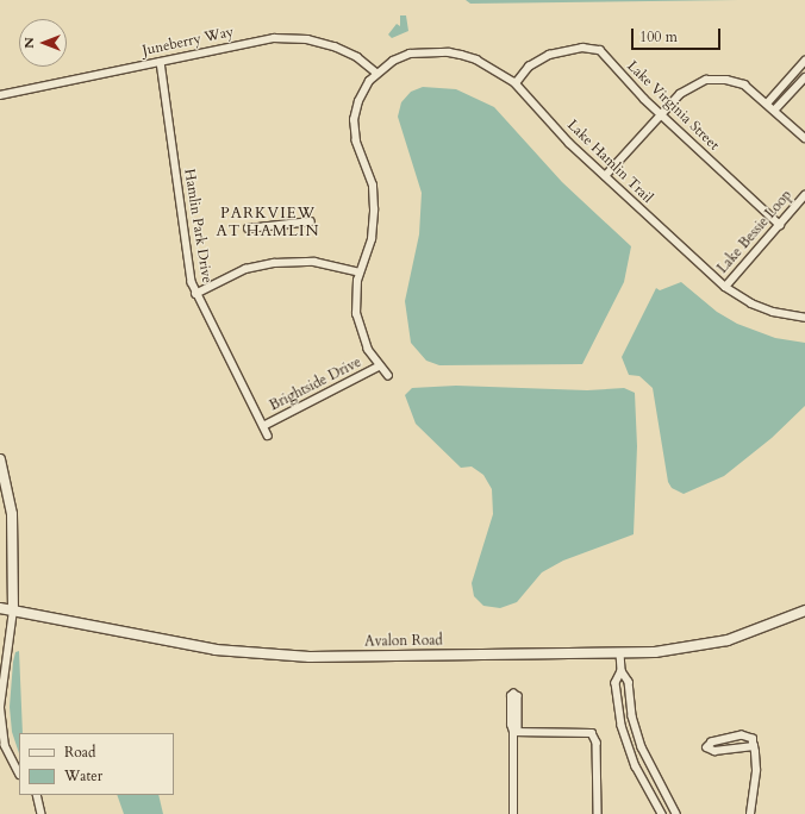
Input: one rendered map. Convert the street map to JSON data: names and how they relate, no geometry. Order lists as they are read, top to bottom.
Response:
{
  "streets": {
    "main road": ["Avalon Road"],
    "street": [
      "Juneberry Way",
      "Lake Virginia Street",
      "Lake Hamlin Trail",
      "Hamlin Park Drive",
      "Lake Bessie Loop",
      "Brightside Drive"
    ]
  },
  "crossings": [
    ["Juneberry Way", "Lake Hamlin Trail"],
    ["Juneberry Way", "Hamlin Park Drive"],
    ["Lake Virginia Street", "Lake Hamlin Trail"],
    ["Lake Virginia Street", "Lake Bessie Loop"],
    ["Lake Hamlin Trail", "Lake Bessie Loop"],
    ["Lake Hamlin Trail", "Brightside Drive"],
    ["Hamlin Park Drive", "Brightside Drive"]
  ],
  "districts": ["PARKVIEW AT HAMLIN"],
  "legend": ["Road", "Water"],
  "scale_bar": "100 m",
  "north": "left"
}
